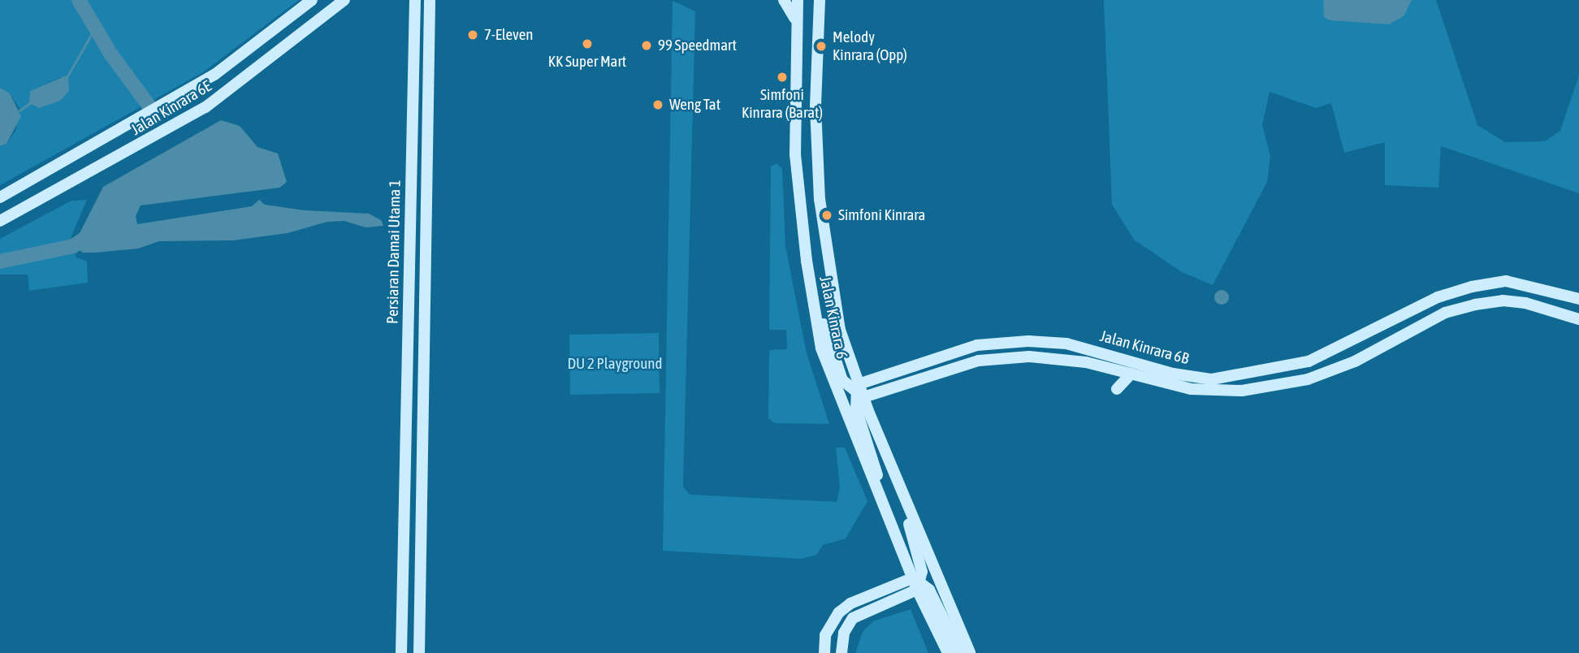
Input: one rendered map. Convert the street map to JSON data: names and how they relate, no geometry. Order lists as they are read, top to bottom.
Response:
{
  "streets": {
    "street": [
      "Jalan Kinrara 6E",
      "Persiaran Damai Utama 1",
      "Jalan Kinrara 6",
      "Jalan Kinrara 6B"
    ]
  },
  "crossings": [
    ["Jalan Kinrara 6", "Jalan Kinrara 6B"]
  ],
  "parks": ["DU 2 Playground"],
  "places": [
    "7-Eleven",
    "KK Super Mart",
    "99 Speedmart",
    "Melody Kinrara (Opp)",
    "Simfoni Kinrara (Barat)",
    "Weng Tat",
    "Simfoni Kinrara"
  ]
}
